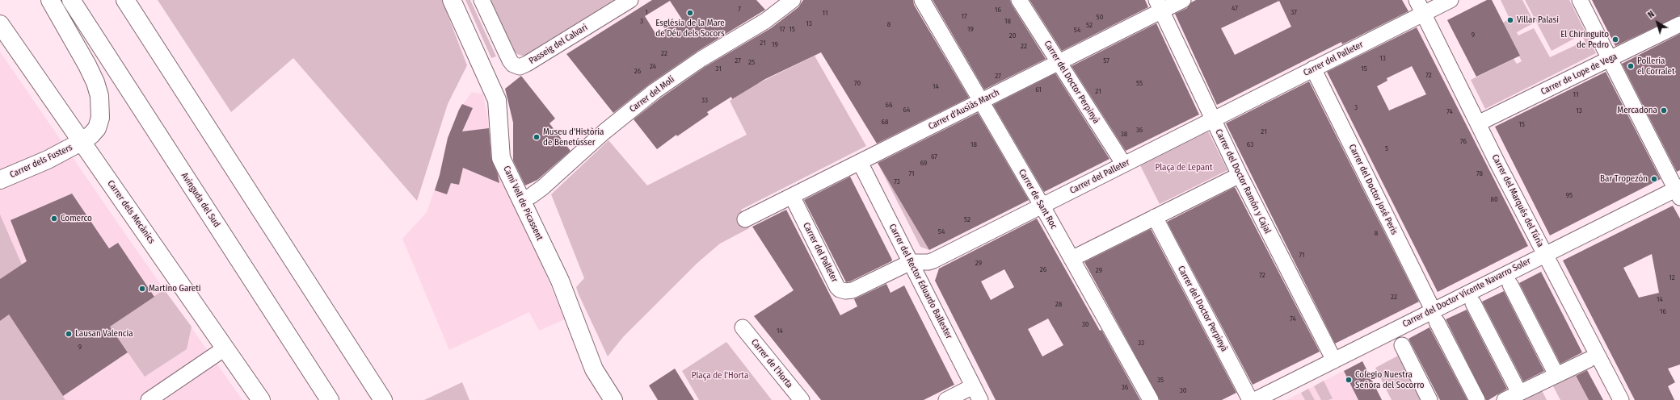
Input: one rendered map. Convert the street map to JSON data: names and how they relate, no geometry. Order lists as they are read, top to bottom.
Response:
{
  "streets": {
    "main road": [
      "Carrer dels Fusters",
      "Avinguda del Sud",
      "Camí Vell de Picassent",
      "Carrer dels Mecànics"
    ],
    "street": [
      "Passeig del Calvari",
      "Carrer del Palleter",
      "Carrer de Lope de Vega",
      "Carrer del Doctor Perpinyà",
      "Carrer del Molí",
      "Carrer d'Ausiàs March",
      "Carrer del Doctor Ramón y Cajal",
      "Carrer del Doctor José Peris",
      "Carrer de Sant Roc",
      "Carrer del Marqués del Túria",
      "Carrer del Rector Eduardo Ballester",
      "Carrer del Doctor Vicente Navarro Soler",
      "Carrer de l’Horta"
    ]
  },
  "crossings": [
    ["Carrer del Palleter", "Carrer del Doctor Perpinyà"],
    ["Carrer del Palleter", "Carrer d'Ausiàs March"],
    ["Carrer del Palleter", "Carrer del Doctor Ramón y Cajal"],
    ["Carrer del Palleter", "Carrer del Doctor José Peris"],
    ["Carrer del Palleter", "Carrer de Sant Roc"],
    ["Carrer del Palleter", "Carrer del Marqués del Túria"],
    ["Carrer del Palleter", "Carrer del Rector Eduardo Ballester"],
    ["Carrer de Lope de Vega", "Carrer del Marqués del Túria"],
    ["Carrer del Doctor Perpinyà", "Carrer d'Ausiàs March"],
    ["Carrer del Molí", "Camí Vell de Picassent"],
    ["Carrer d'Ausiàs March", "Carrer del Doctor Ramón y Cajal"],
    ["Carrer d'Ausiàs March", "Carrer de Sant Roc"],
    ["Carrer d'Ausiàs March", "Carrer del Rector Eduardo Ballester"],
    ["Carrer dels Fusters", "Carrer dels Mecànics"],
    ["Carrer del Doctor Ramón y Cajal", "Carrer del Doctor Vicente Navarro Soler"],
    ["Carrer del Doctor José Peris", "Carrer del Doctor Vicente Navarro Soler"],
    ["Carrer del Marqués del Túria", "Carrer del Doctor Vicente Navarro Soler"]
  ],
  "parks": ["Plaça de Lepant", "Plaça de l'Horta"],
  "places": [
    "Església de la Mare de Déu dels Socors",
    "Villar Palasi",
    "El Chiringuito de Pedro",
    "Polleria el Corralet",
    "Mercadona",
    "Museu d'Història de Benetússer",
    "Bar Tropezón",
    "Comerco",
    "Martino Gareti",
    "Lausan Valencia",
    "Colegio Nuestra Señora del Socorro"
  ],
  "house_numbers": [
    "47",
    "7",
    "16",
    "1",
    "37",
    "11",
    "17",
    "50",
    "3",
    "18",
    "13",
    "8",
    "52",
    "17",
    "15",
    "19",
    "54",
    "9",
    "20",
    "21",
    "19",
    "22",
    "22",
    "13",
    "27",
    "57",
    "25",
    "24",
    "31",
    "15",
    "26",
    "72",
    "27",
    "70",
    "55",
    "14",
    "61",
    "21",
    "11",
    "33",
    "66",
    "3",
    "64",
    "13",
    "74",
    "68",
    "15",
    "36",
    "21",
    "38",
    "76",
    "18",
    "63",
    "5",
    "67",
    "69",
    "71",
    "78",
    "73",
    "95",
    "80",
    "52",
    "54",
    "8",
    "71",
    "29",
    "26",
    "29",
    "72",
    "12",
    "22",
    "14",
    "28",
    "16",
    "74",
    "30",
    "14",
    "33",
    "9",
    "35",
    "36",
    "30"
  ],
  "north": "top left"
}
